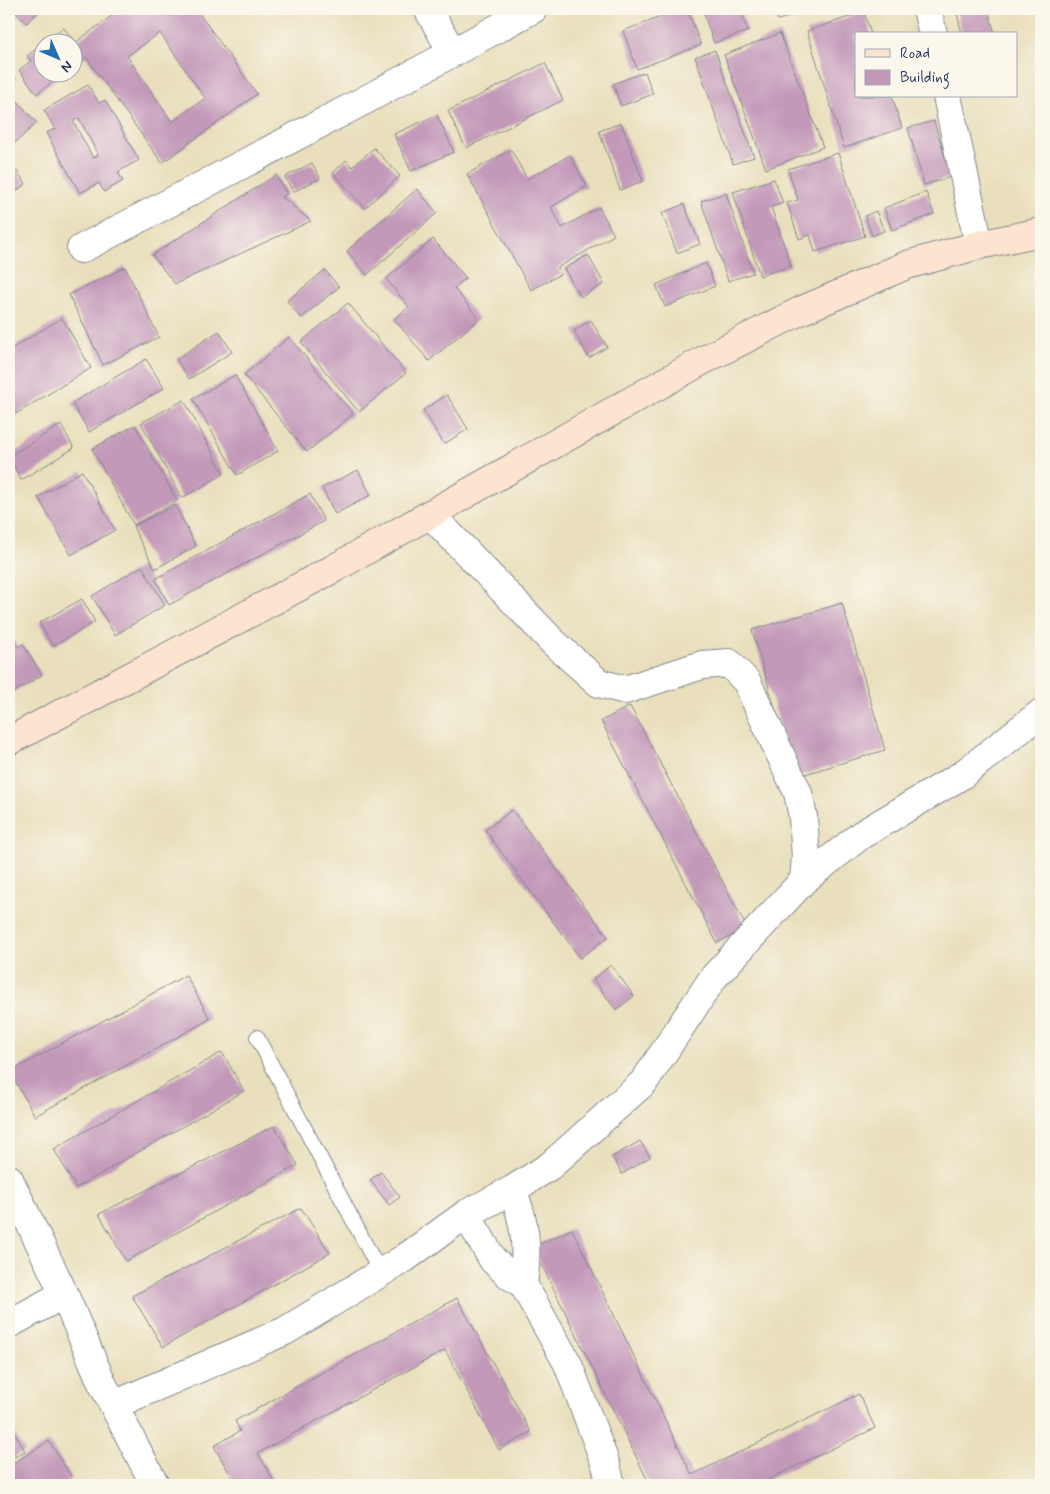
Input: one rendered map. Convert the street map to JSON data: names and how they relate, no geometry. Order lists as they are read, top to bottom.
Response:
{
  "legend": ["Road", "Building"],
  "north": "bottom right"
}
